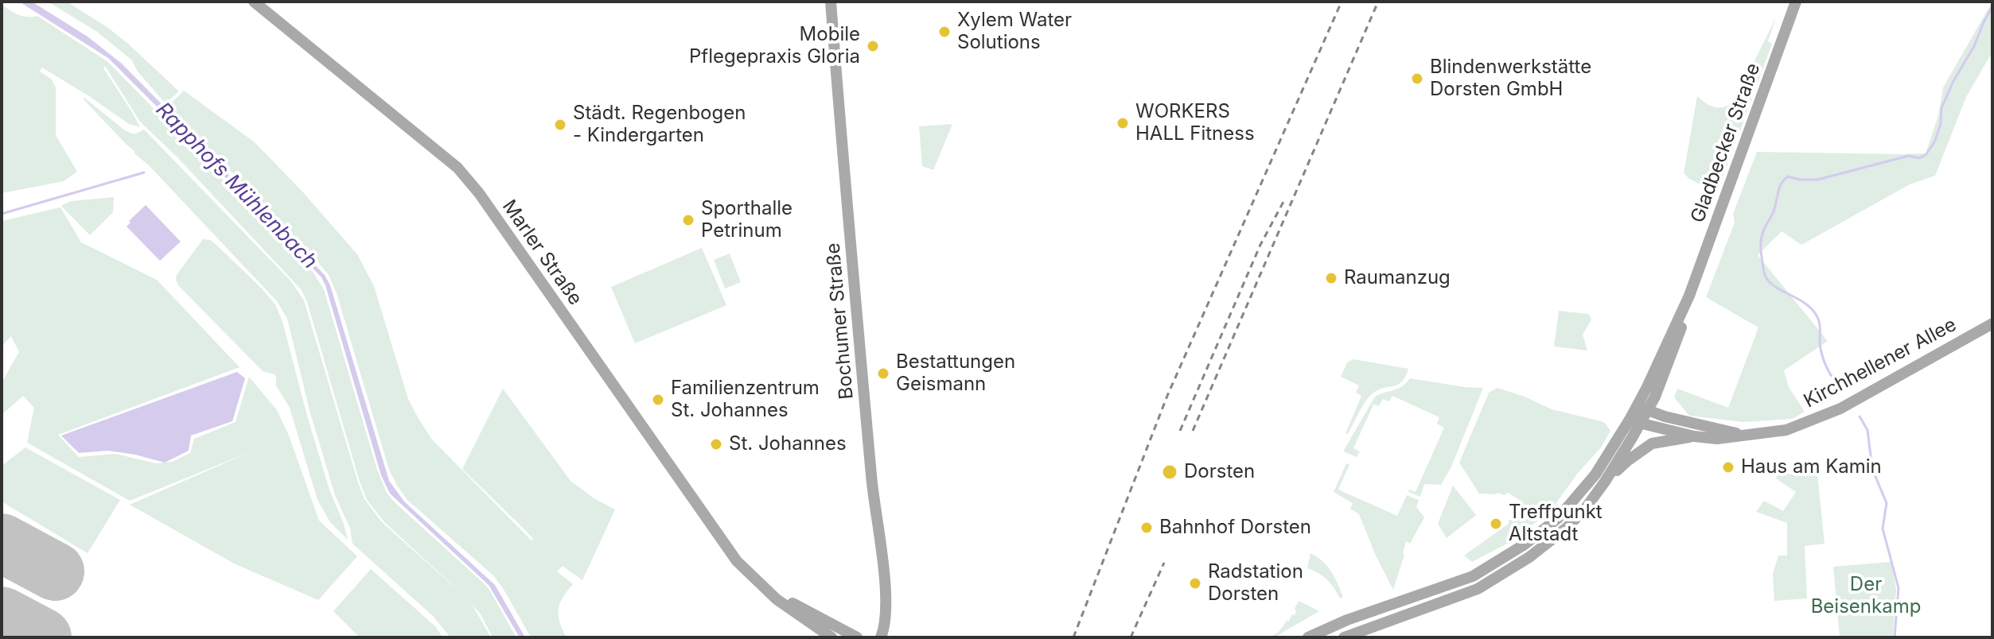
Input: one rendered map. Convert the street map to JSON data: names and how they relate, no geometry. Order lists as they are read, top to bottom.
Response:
{
  "streets": {
    "main road": [
      "Gladbecker Straße",
      "Marler Straße",
      "Bochumer Straße",
      "Kirchhellener Allee"
    ]
  },
  "crossings": [
    ["Gladbecker Straße", "Kirchhellener Allee"]
  ],
  "water": ["Rapphofs Mühlenbach"],
  "parks": ["Der Beisenkamp"],
  "places": [
    "Xylem Water Solutions",
    "Mobile Pflegepraxis Gloria",
    "Blindenwerkstätte Dorsten GmbH",
    "WORKERS HALL Fitness",
    "Städt. Regenbogen - Kindergarten",
    "Sporthalle Petrinum",
    "Raumanzug",
    "Bestattungen Geismann",
    "Familienzentrum St. Johannes",
    "St. Johannes",
    "Haus am Kamin",
    "Dorsten",
    "Treffpunkt Altstadt",
    "Bahnhof Dorsten",
    "Radstation Dorsten"
  ]
}
